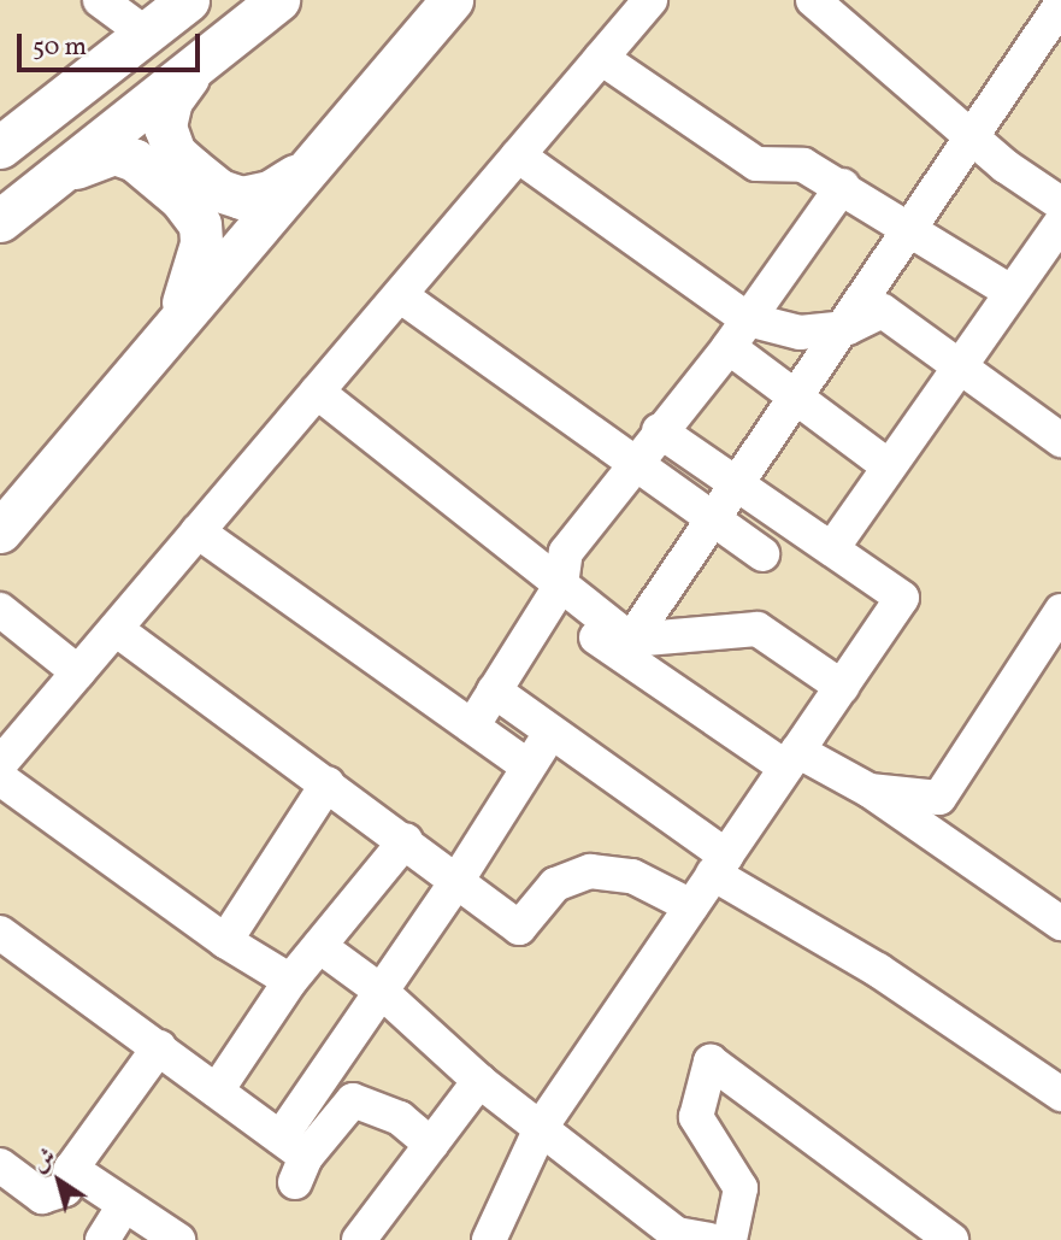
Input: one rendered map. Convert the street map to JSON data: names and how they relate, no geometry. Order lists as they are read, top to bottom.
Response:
{
  "scale_bar": "50 m",
  "north": "top left"
}
